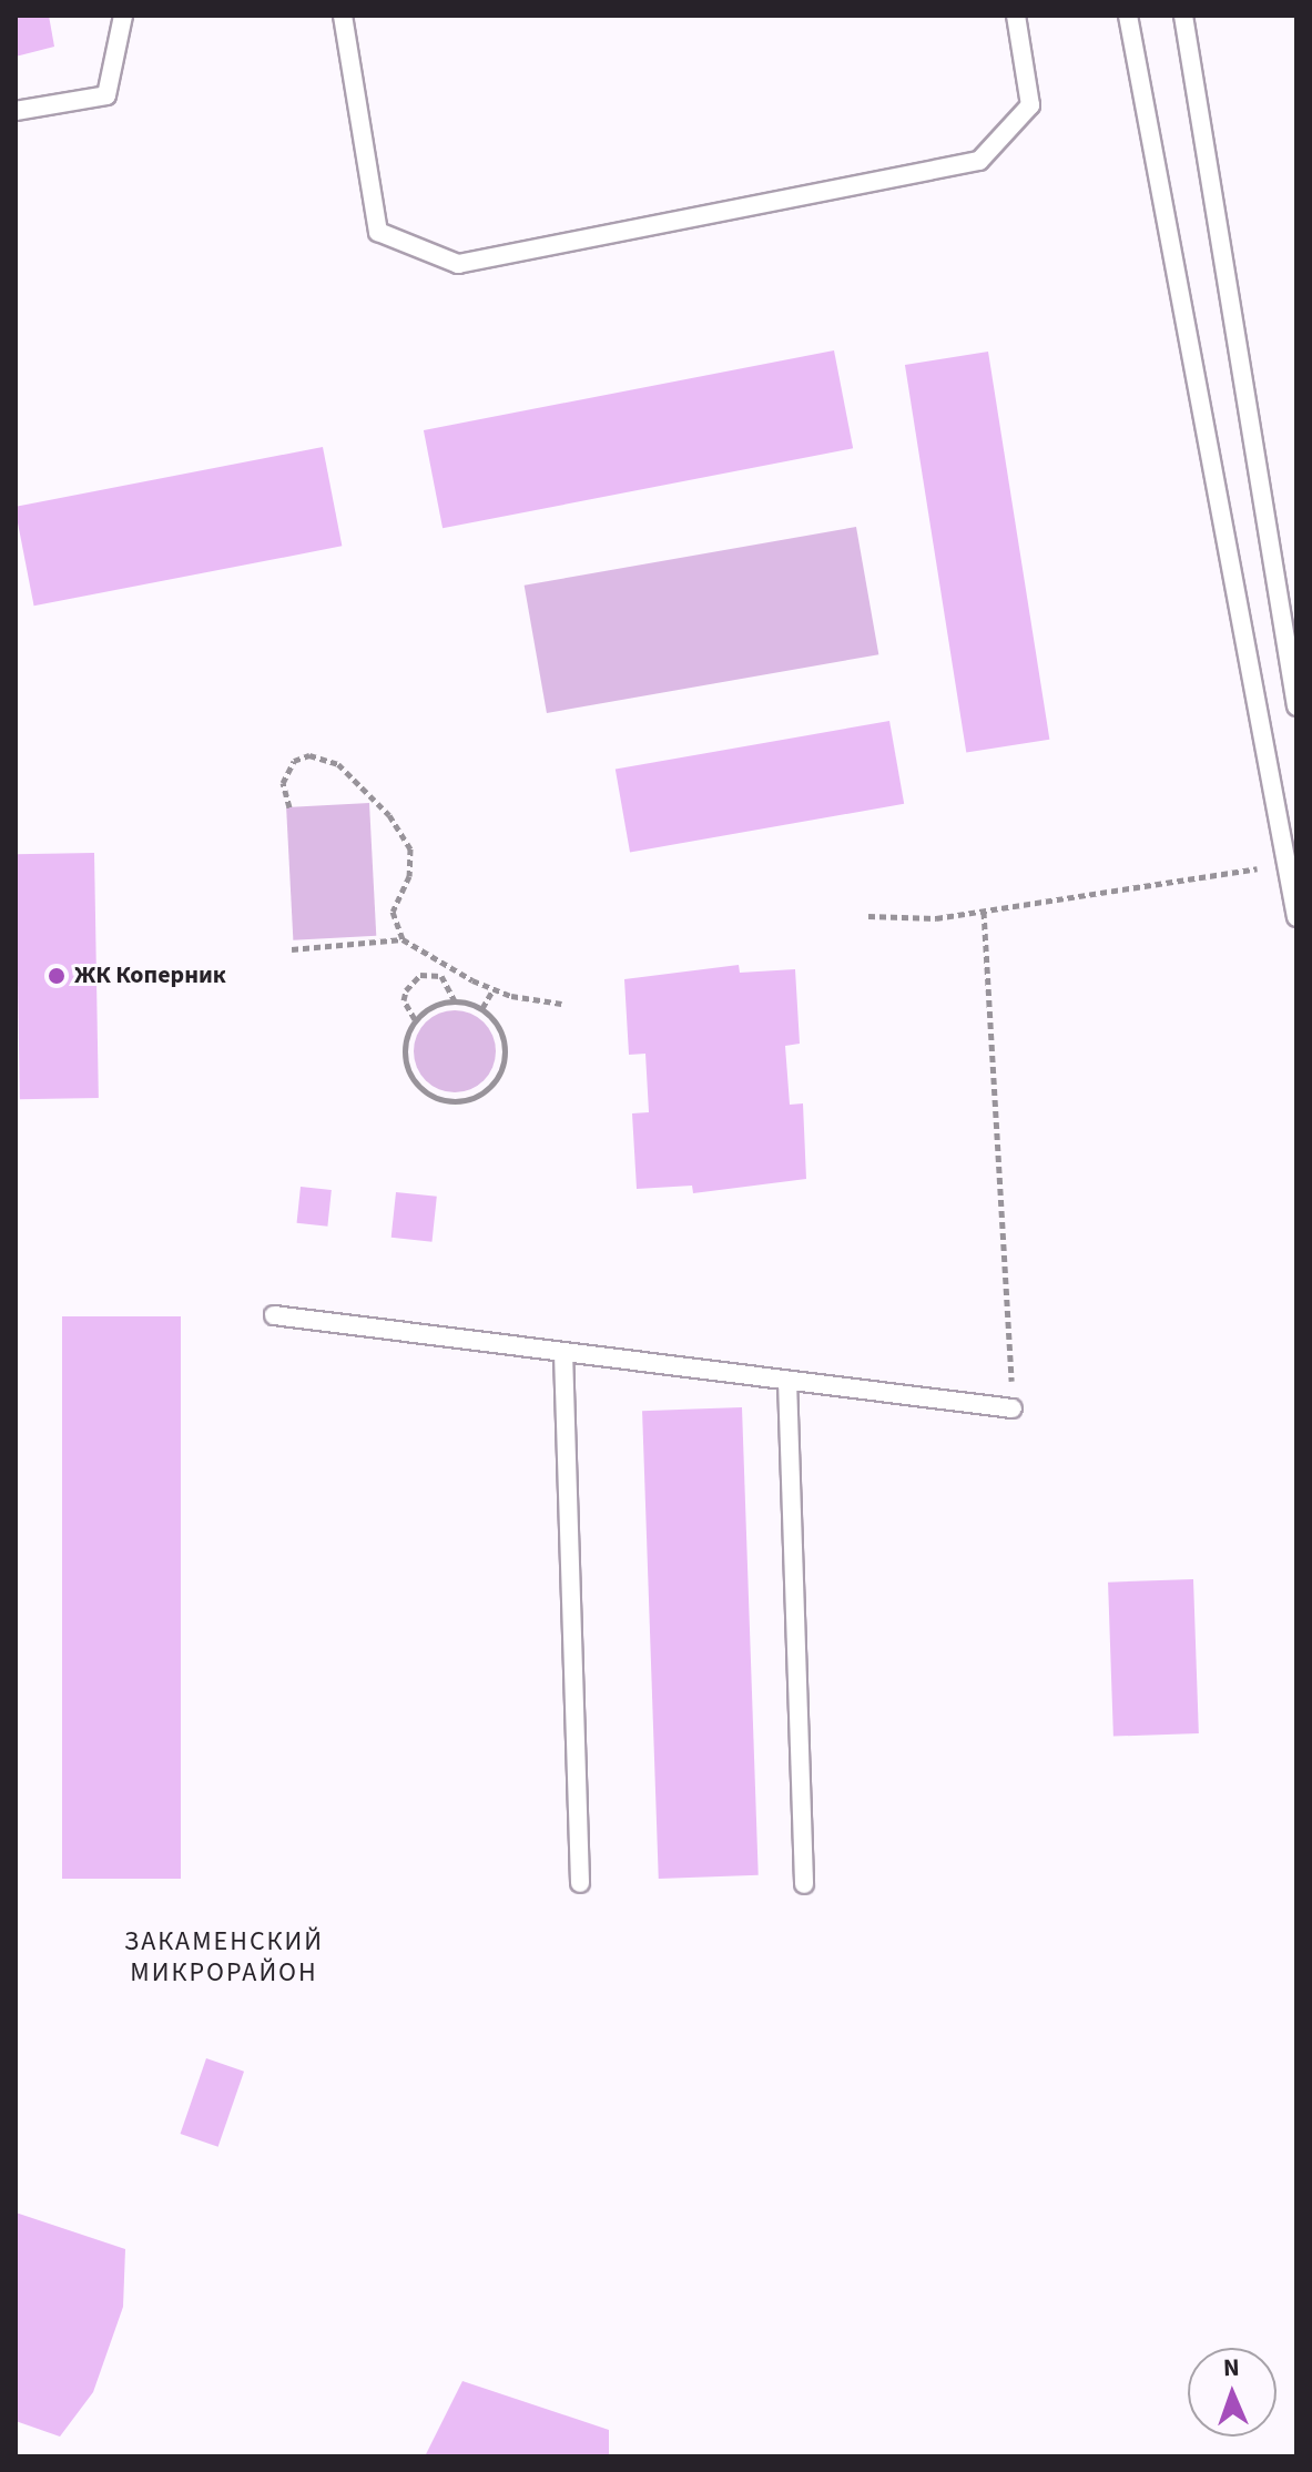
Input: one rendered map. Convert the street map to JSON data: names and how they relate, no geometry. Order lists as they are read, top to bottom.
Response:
{
  "districts": ["ЗАКАМЕНСКИЙ МИКРОРАЙОН"],
  "places": ["ЖК Коперник"],
  "north": "top"
}
